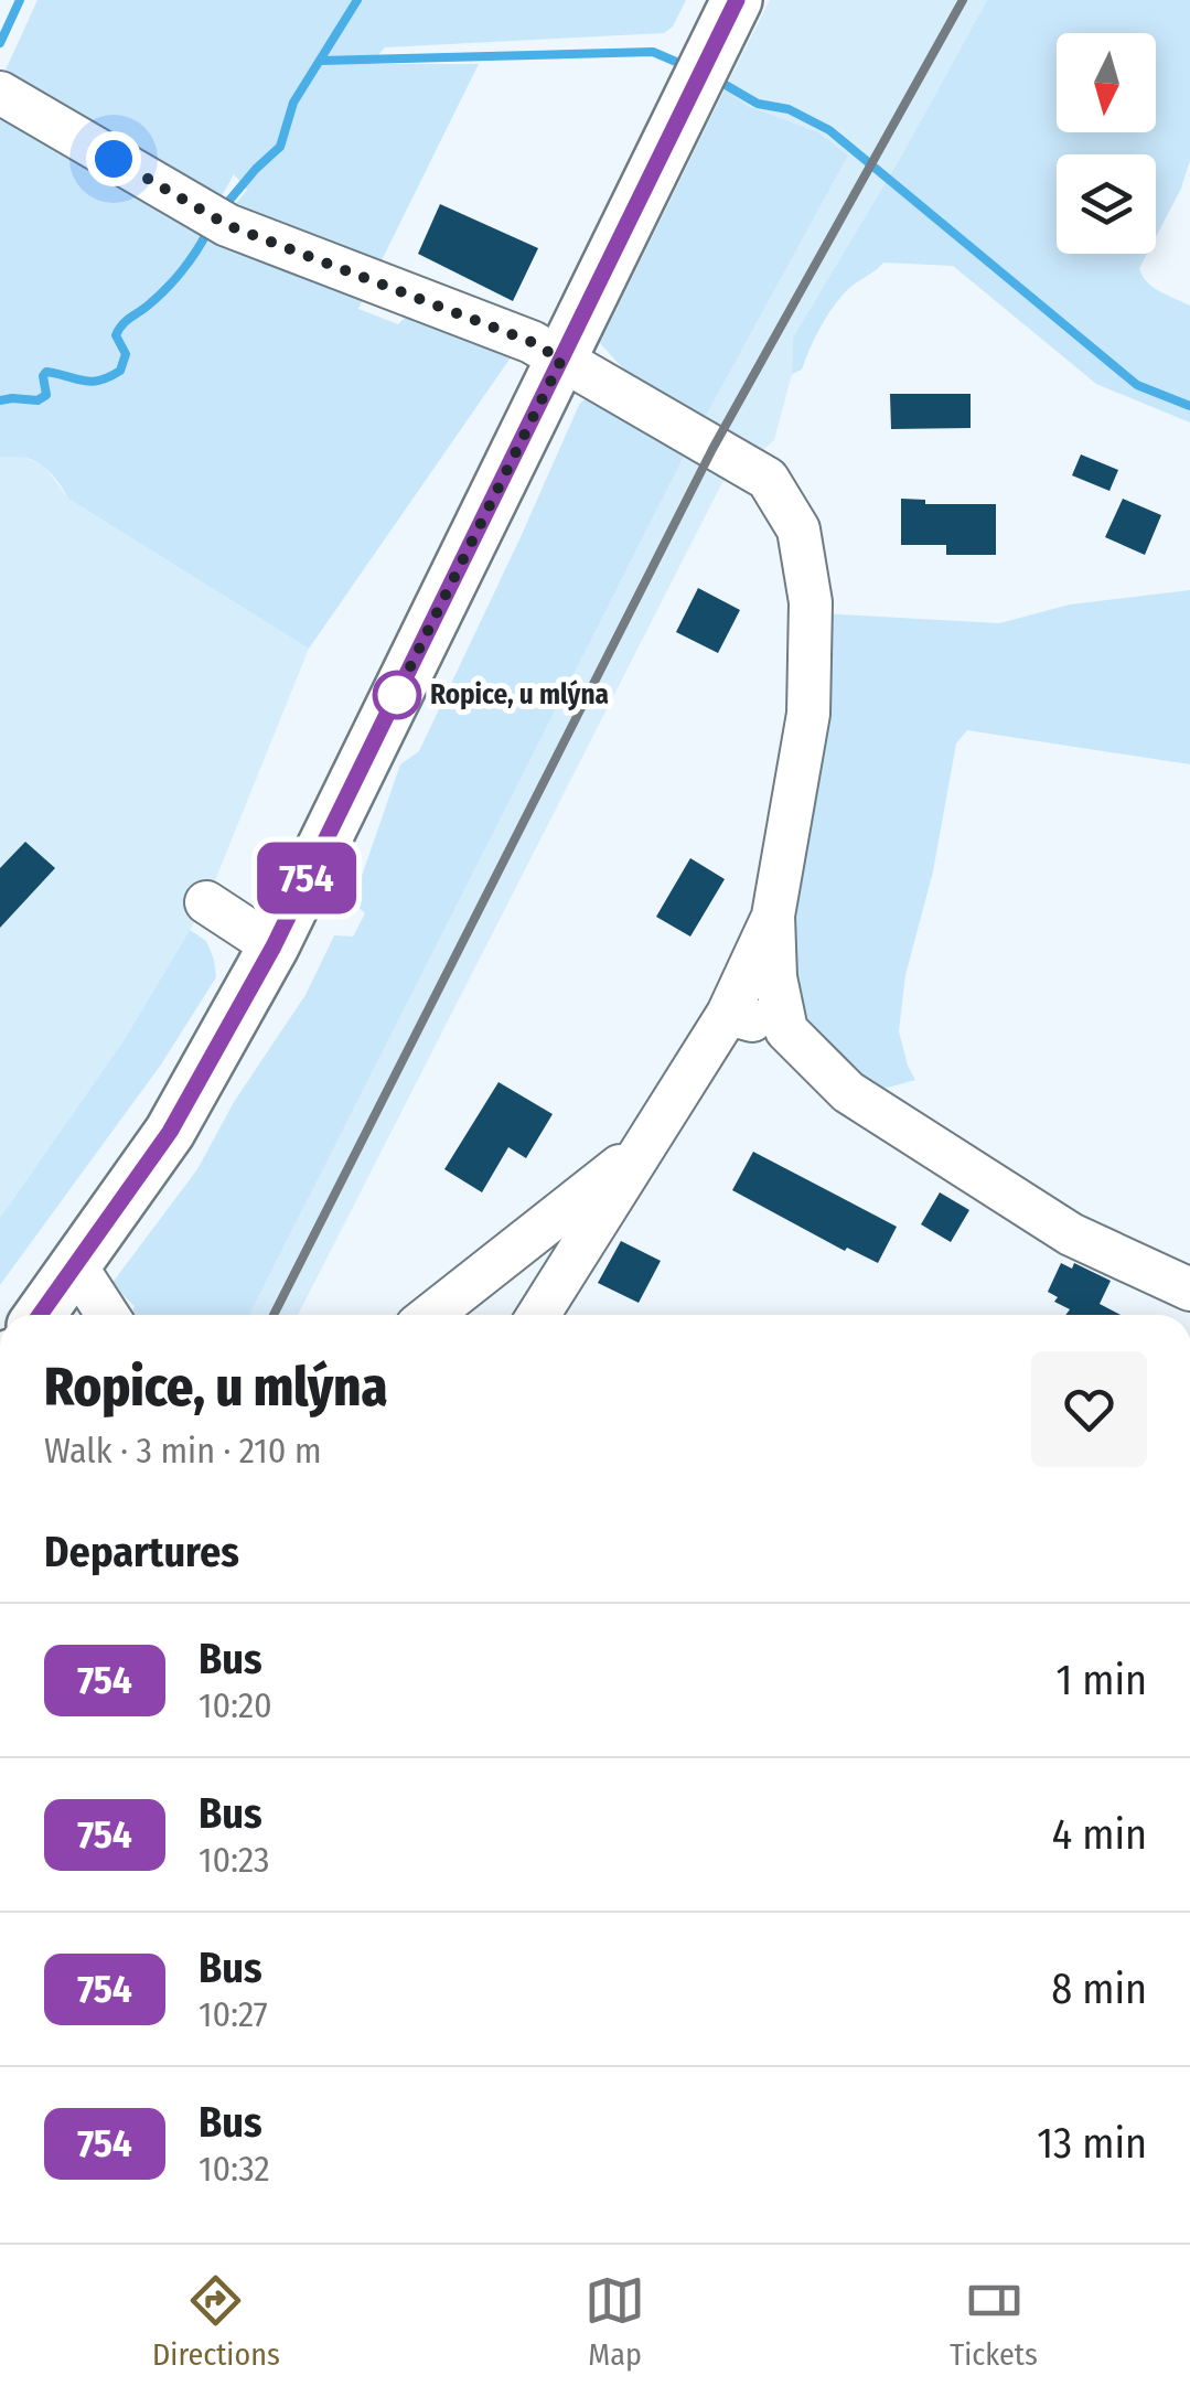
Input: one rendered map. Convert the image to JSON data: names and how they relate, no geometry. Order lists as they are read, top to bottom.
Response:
{
  "places": ["Ropice, u mlýna"],
  "lines": ["bus line 754"],
  "north": "bottom",
  "page": {
    "on_map": "754",
    "heading": [
      ["Ropice, u mlýna", "Walk · 3 min · 210 m"],
      "Departures"
    ],
    "list": [
      {
        "mark": "754",
        "name": "Bus",
        "note": "10:20",
        "value": "1 min"
      },
      {
        "mark": "754",
        "name": "Bus",
        "note": "10:23",
        "value": "4 min"
      },
      {
        "mark": "754",
        "name": "Bus",
        "note": "10:27",
        "value": "8 min"
      },
      {
        "mark": "754",
        "name": "Bus",
        "note": "10:32",
        "value": "13 min"
      }
    ],
    "tabs": ["Directions", "Map", "Tickets"]
  }
}
